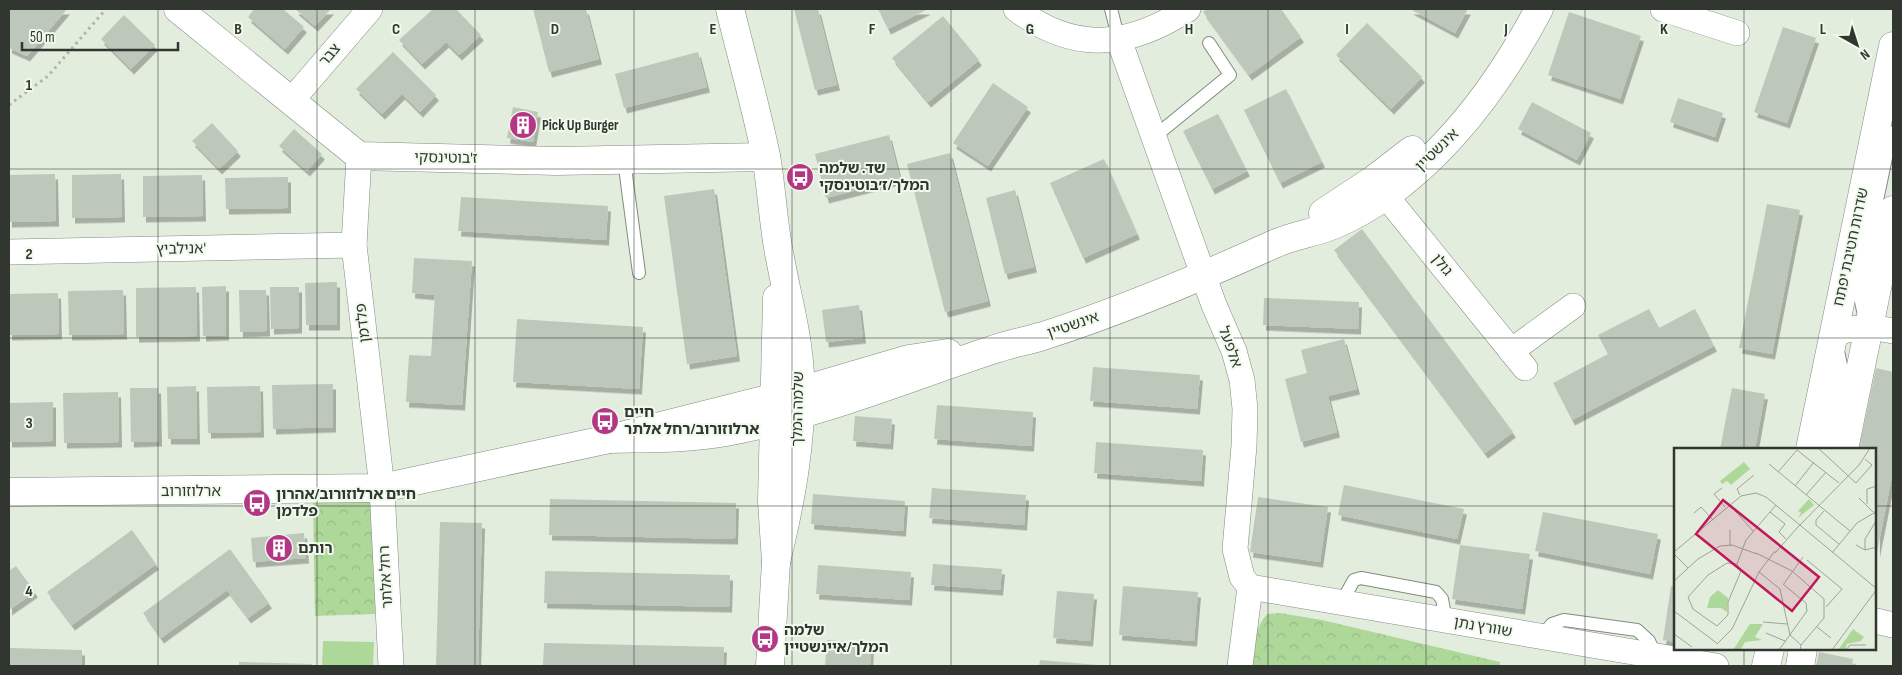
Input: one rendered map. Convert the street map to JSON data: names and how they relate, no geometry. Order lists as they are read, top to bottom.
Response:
{
  "streets": {
    "street": [
      "צבר",
      "אינשטיין",
      "ז'בוטינסקי",
      "שדרות חטיבת יפתח",
      "אנילביץ'",
      "גולן",
      "פלדמן",
      "אלפעל",
      "שלמה המלך",
      "ארלוזורוב",
      "רחל אלתר",
      "שוורץ נתן"
    ]
  },
  "crossings": [
    ["אינשטיין", "גולן"],
    ["אינשטיין", "אלפעל"],
    ["אינשטיין", "שלמה המלך"],
    ["אינשטיין", "ארלוזורוב"],
    ["ז'בוטינסקי", "פלדמן"],
    ["ז'בוטינסקי", "שלמה המלך"],
    ["אנילביץ'", "פלדמן"],
    ["פלדמן", "ארלוזורוב"],
    ["פלדמן", "רחל אלתר"],
    ["אלפעל", "שוורץ נתן"],
    ["שלמה המלך", "ארלוזורוב"],
    ["ארלוזורוב", "רחל אלתר"]
  ],
  "places": {
    "building": ["Pick Up Burger", "רותם"],
    "bus stop": [
      "שד. שלמה המלך/ז׳בוטינסקי",
      "חיים ארלוזורוב/רחל אלתר",
      "חיים ארלוזורוב/אהרון פלדמן",
      "שלמה המלך/איינשטיין"
    ]
  },
  "scale_bar": "50 m",
  "north": "bottom right",
  "grid": {
    "columns": [
      "B",
      "C",
      "D",
      "E",
      "F",
      "G",
      "H",
      "I",
      "J",
      "K",
      "L"
    ],
    "rows": [
      "1",
      "2",
      "3",
      "4"
    ]
  }
}
